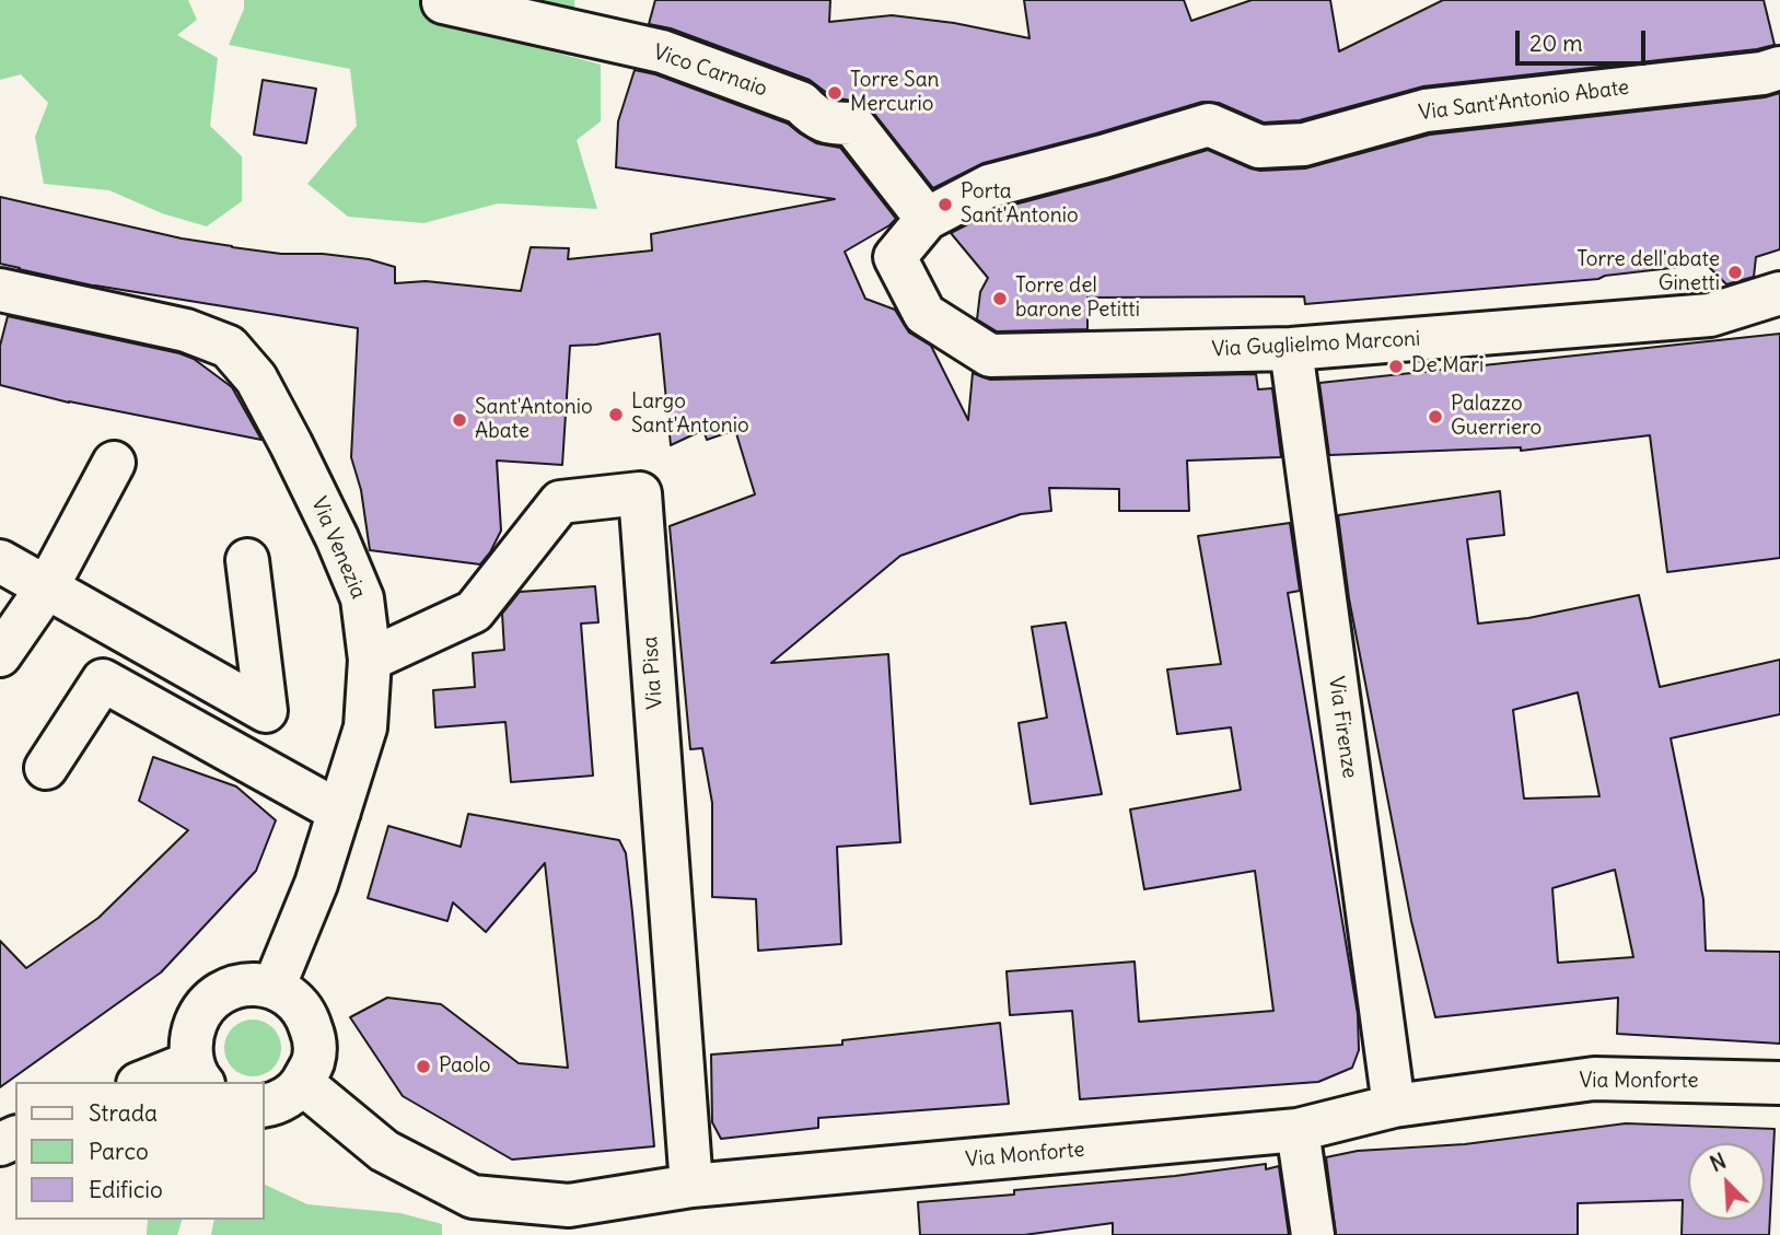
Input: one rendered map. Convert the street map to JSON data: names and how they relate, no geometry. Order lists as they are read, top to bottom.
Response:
{
  "streets": {
    "street": [
      "Vico Carnaio",
      "Via Sant'Antonio Abate",
      "Via Guglielmo Marconi",
      "Via Venezia",
      "Via Pisa",
      "Via Firenze",
      "Via Monforte"
    ]
  },
  "crossings": [
    ["Vico Carnaio", "Via Sant'Antonio Abate"],
    ["Via Sant'Antonio Abate", "Via Guglielmo Marconi"],
    ["Via Guglielmo Marconi", "Via Firenze"],
    ["Via Venezia", "Via Pisa"],
    ["Via Pisa", "Via Monforte"],
    ["Via Firenze", "Via Monforte"]
  ],
  "places": [
    "Torre San Mercurio",
    "Porta Sant'Antonio",
    "Torre dell'abate Ginetti",
    "Torre del barone Petitti",
    "De Mari",
    "Largo Sant'Antonio",
    "Palazzo Guerriero",
    "Sant'Antonio Abate",
    "Paolo"
  ],
  "legend": ["Strada", "Parco", "Edificio"],
  "scale_bar": "20 m",
  "north": "top left"
}
